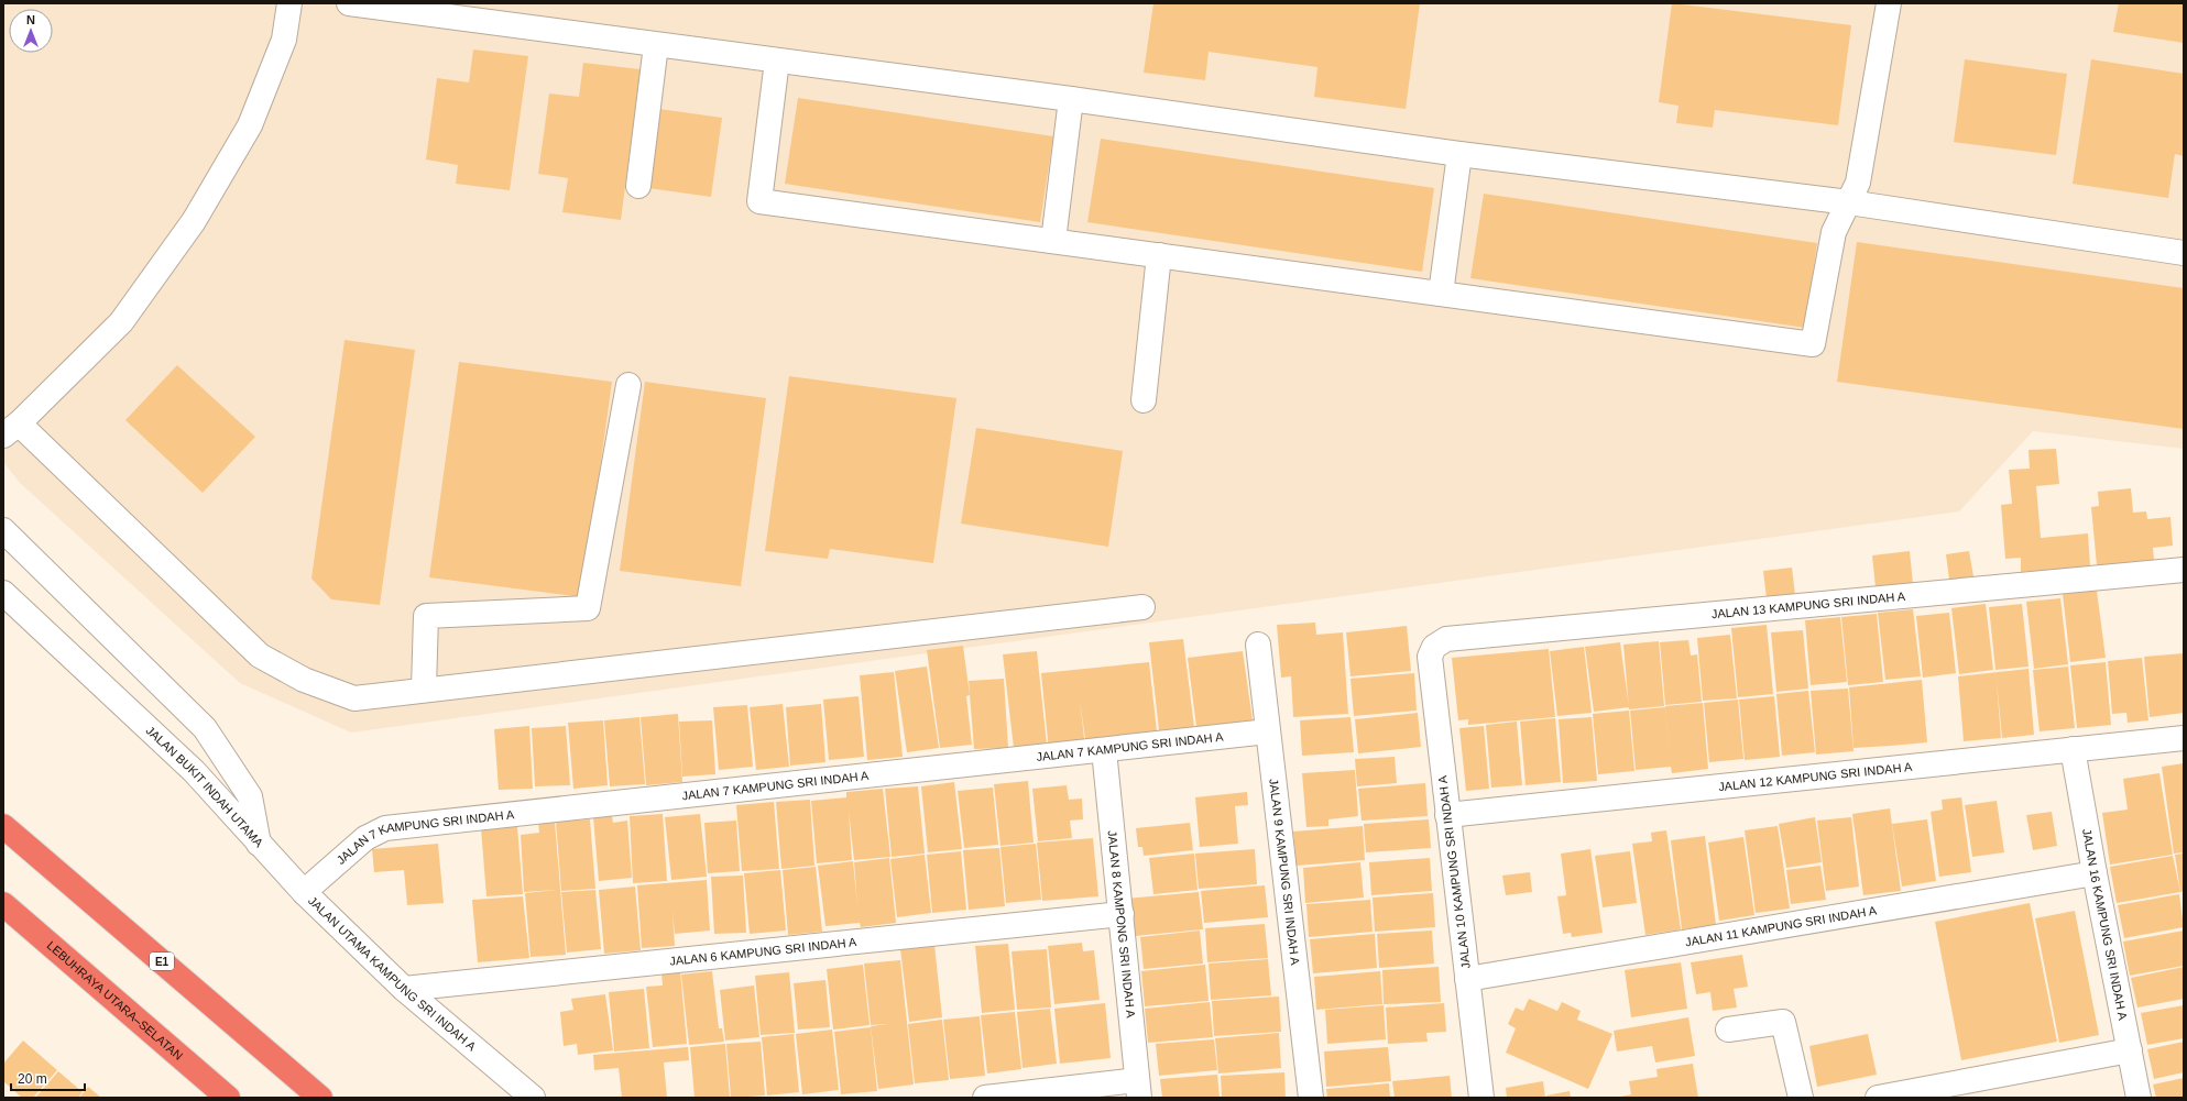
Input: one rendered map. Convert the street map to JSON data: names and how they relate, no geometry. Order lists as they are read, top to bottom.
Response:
{
  "streets": {
    "highway": ["E1", "LEBUHRAYA UTARA–SELATAN"],
    "street": [
      "JALAN 13 KAMPUNG SRI INDAH A",
      "JALAN 7 KAMPUNG SRI INDAH A",
      "JALAN 12 KAMPUNG SRI INDAH A",
      "JALAN BUKIT INDAH UTAMA",
      "JALAN 9 KAMPUNG SRI INDAH A",
      "JALAN 10 KAMPUNG SRI INDAH A",
      "JALAN 8 KAMPONG SRI INDAH A",
      "JALAN 16 KAMPUNG SRI INDAH A",
      "JALAN 11 KAMPUNG SRI INDAH A",
      "JALAN 6 KAMPUNG SRI INDAH A",
      "JALAN UTAMA KAMPUNG SRI INDAH A"
    ]
  },
  "crossings": [
    ["JALAN 13 KAMPUNG SRI INDAH A", "JALAN 10 KAMPUNG SRI INDAH A"],
    ["JALAN 7 KAMPUNG SRI INDAH A", "JALAN 9 KAMPUNG SRI INDAH A"],
    ["JALAN 7 KAMPUNG SRI INDAH A", "JALAN 8 KAMPONG SRI INDAH A"],
    ["JALAN 7 KAMPUNG SRI INDAH A", "JALAN UTAMA KAMPUNG SRI INDAH A"],
    ["JALAN 12 KAMPUNG SRI INDAH A", "JALAN 10 KAMPUNG SRI INDAH A"],
    ["JALAN 12 KAMPUNG SRI INDAH A", "JALAN 16 KAMPUNG SRI INDAH A"],
    ["JALAN BUKIT INDAH UTAMA", "JALAN UTAMA KAMPUNG SRI INDAH A"],
    ["JALAN 10 KAMPUNG SRI INDAH A", "JALAN 11 KAMPUNG SRI INDAH A"],
    ["JALAN 8 KAMPONG SRI INDAH A", "JALAN 6 KAMPUNG SRI INDAH A"],
    ["JALAN 16 KAMPUNG SRI INDAH A", "JALAN 11 KAMPUNG SRI INDAH A"],
    ["JALAN 6 KAMPUNG SRI INDAH A", "JALAN UTAMA KAMPUNG SRI INDAH A"]
  ],
  "scale_bar": "20 m",
  "north": "top"
}
